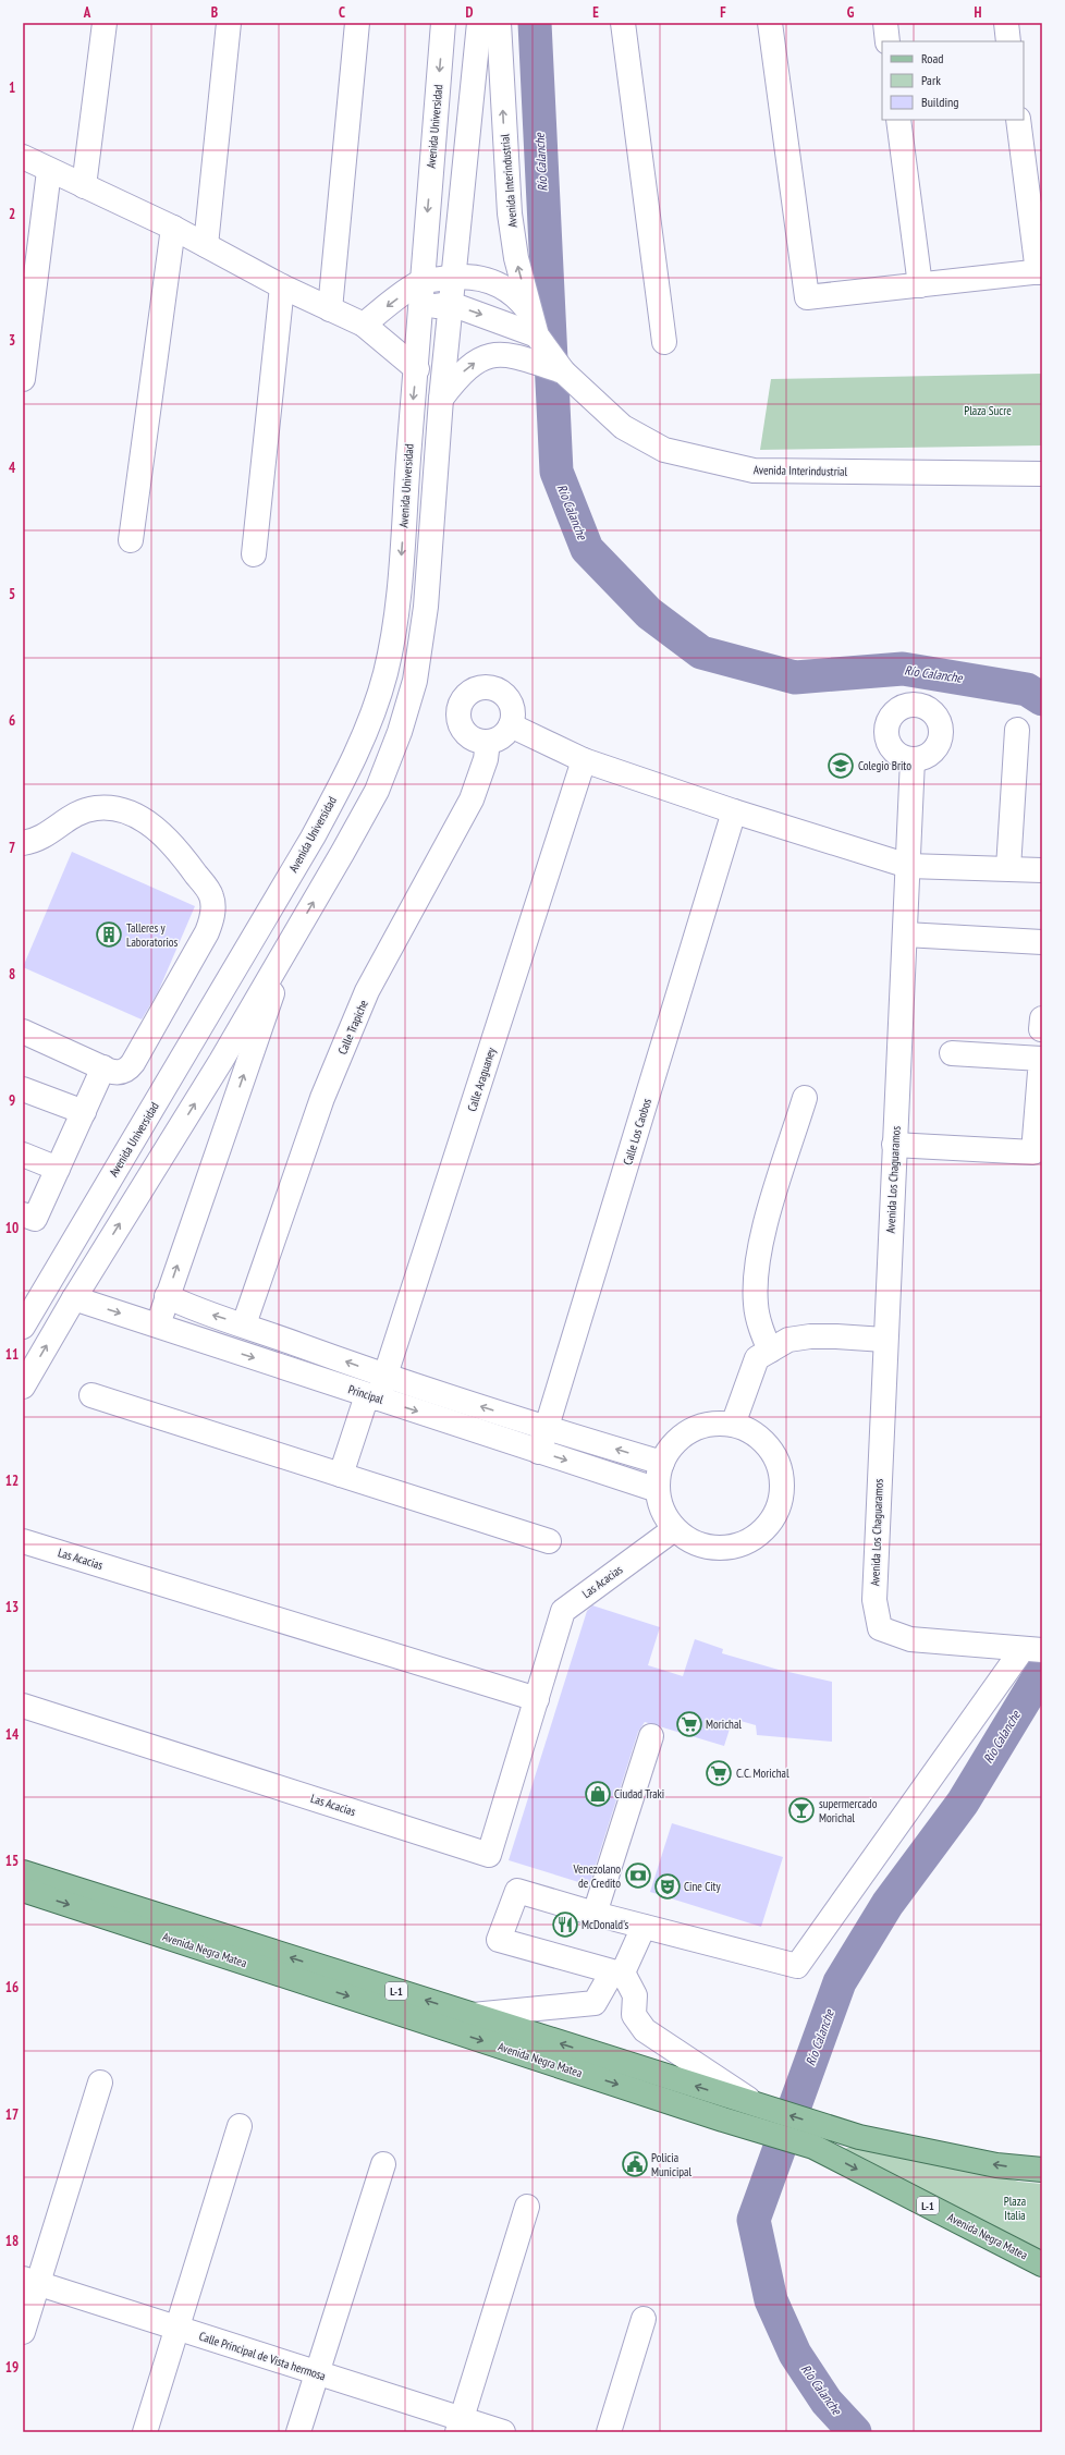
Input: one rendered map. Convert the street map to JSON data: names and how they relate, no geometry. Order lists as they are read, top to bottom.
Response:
{
  "streets": {
    "main road": ["Avenida Negra Matea", "L-1"],
    "street": [
      "Avenida Universidad",
      "Avenida Interindustrial",
      "Calle Trapiche",
      "Calle Araguaney",
      "Calle Los Caobos",
      "Avenida Los Chaguaramos",
      "Principal",
      "Las Acacias",
      "Calle Principal de Vista hermosa"
    ]
  },
  "crossings": [
    ["Calle Trapiche", "Principal"],
    ["Calle Araguaney", "Principal"],
    ["Calle Los Caobos", "Principal"],
    ["Principal", "Las Acacias"]
  ],
  "water": ["Río Calanche"],
  "parks": ["Plaza Sucre", "Plaza Italia"],
  "places": {
    "school or university": ["Colegio Brito"],
    "building": ["Talleres y Laboratorios"],
    "supermarket": ["Morichal", "C.C. Morichal"],
    "shop": ["Ciudad Traki"],
    "bar": ["supermercado Morichal"],
    "bank": ["Venezolano de Credito"],
    "theatre": ["Cine City"],
    "restaurant": ["McDonald's"],
    "public building": ["Policia Municipal"]
  },
  "legend": ["Road", "Park", "Building"],
  "grid": {
    "columns": [
      "A",
      "B",
      "C",
      "D",
      "E",
      "F",
      "G",
      "H"
    ],
    "rows": [
      "1",
      "2",
      "3",
      "4",
      "5",
      "6",
      "7",
      "8",
      "9",
      "10",
      "11",
      "12",
      "13",
      "14",
      "15",
      "16",
      "17",
      "18",
      "19"
    ]
  }
}
